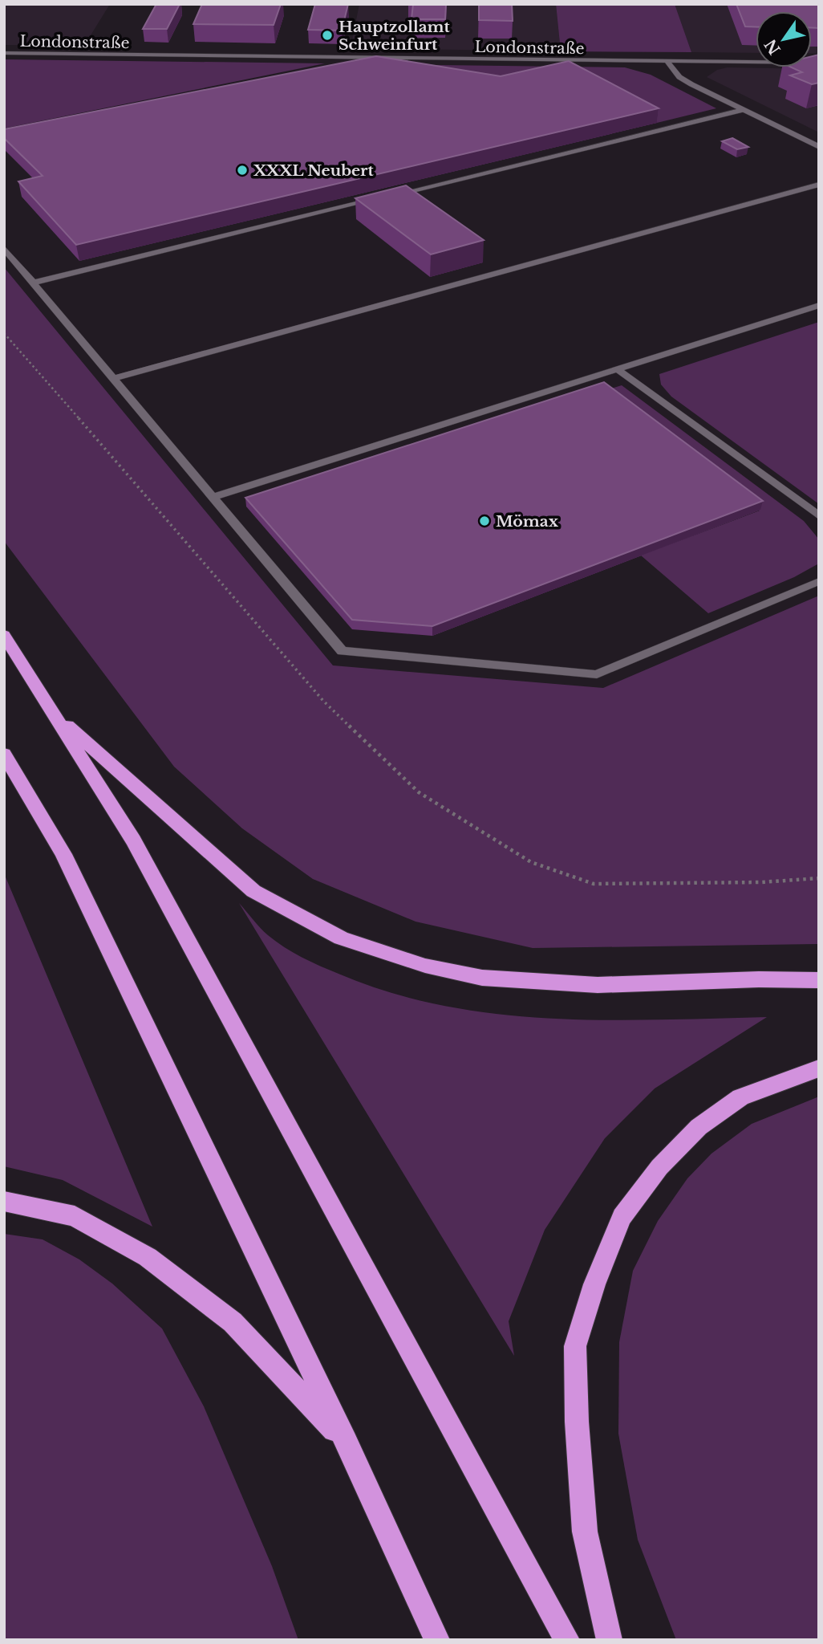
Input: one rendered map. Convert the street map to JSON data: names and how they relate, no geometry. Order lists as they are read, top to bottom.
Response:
{
  "streets": {
    "street": ["Londonstraße"]
  },
  "places": ["Hauptzollamt Schweinfurt", "XXXL Neubert", "Mömax"],
  "north": "bottom left"
}
